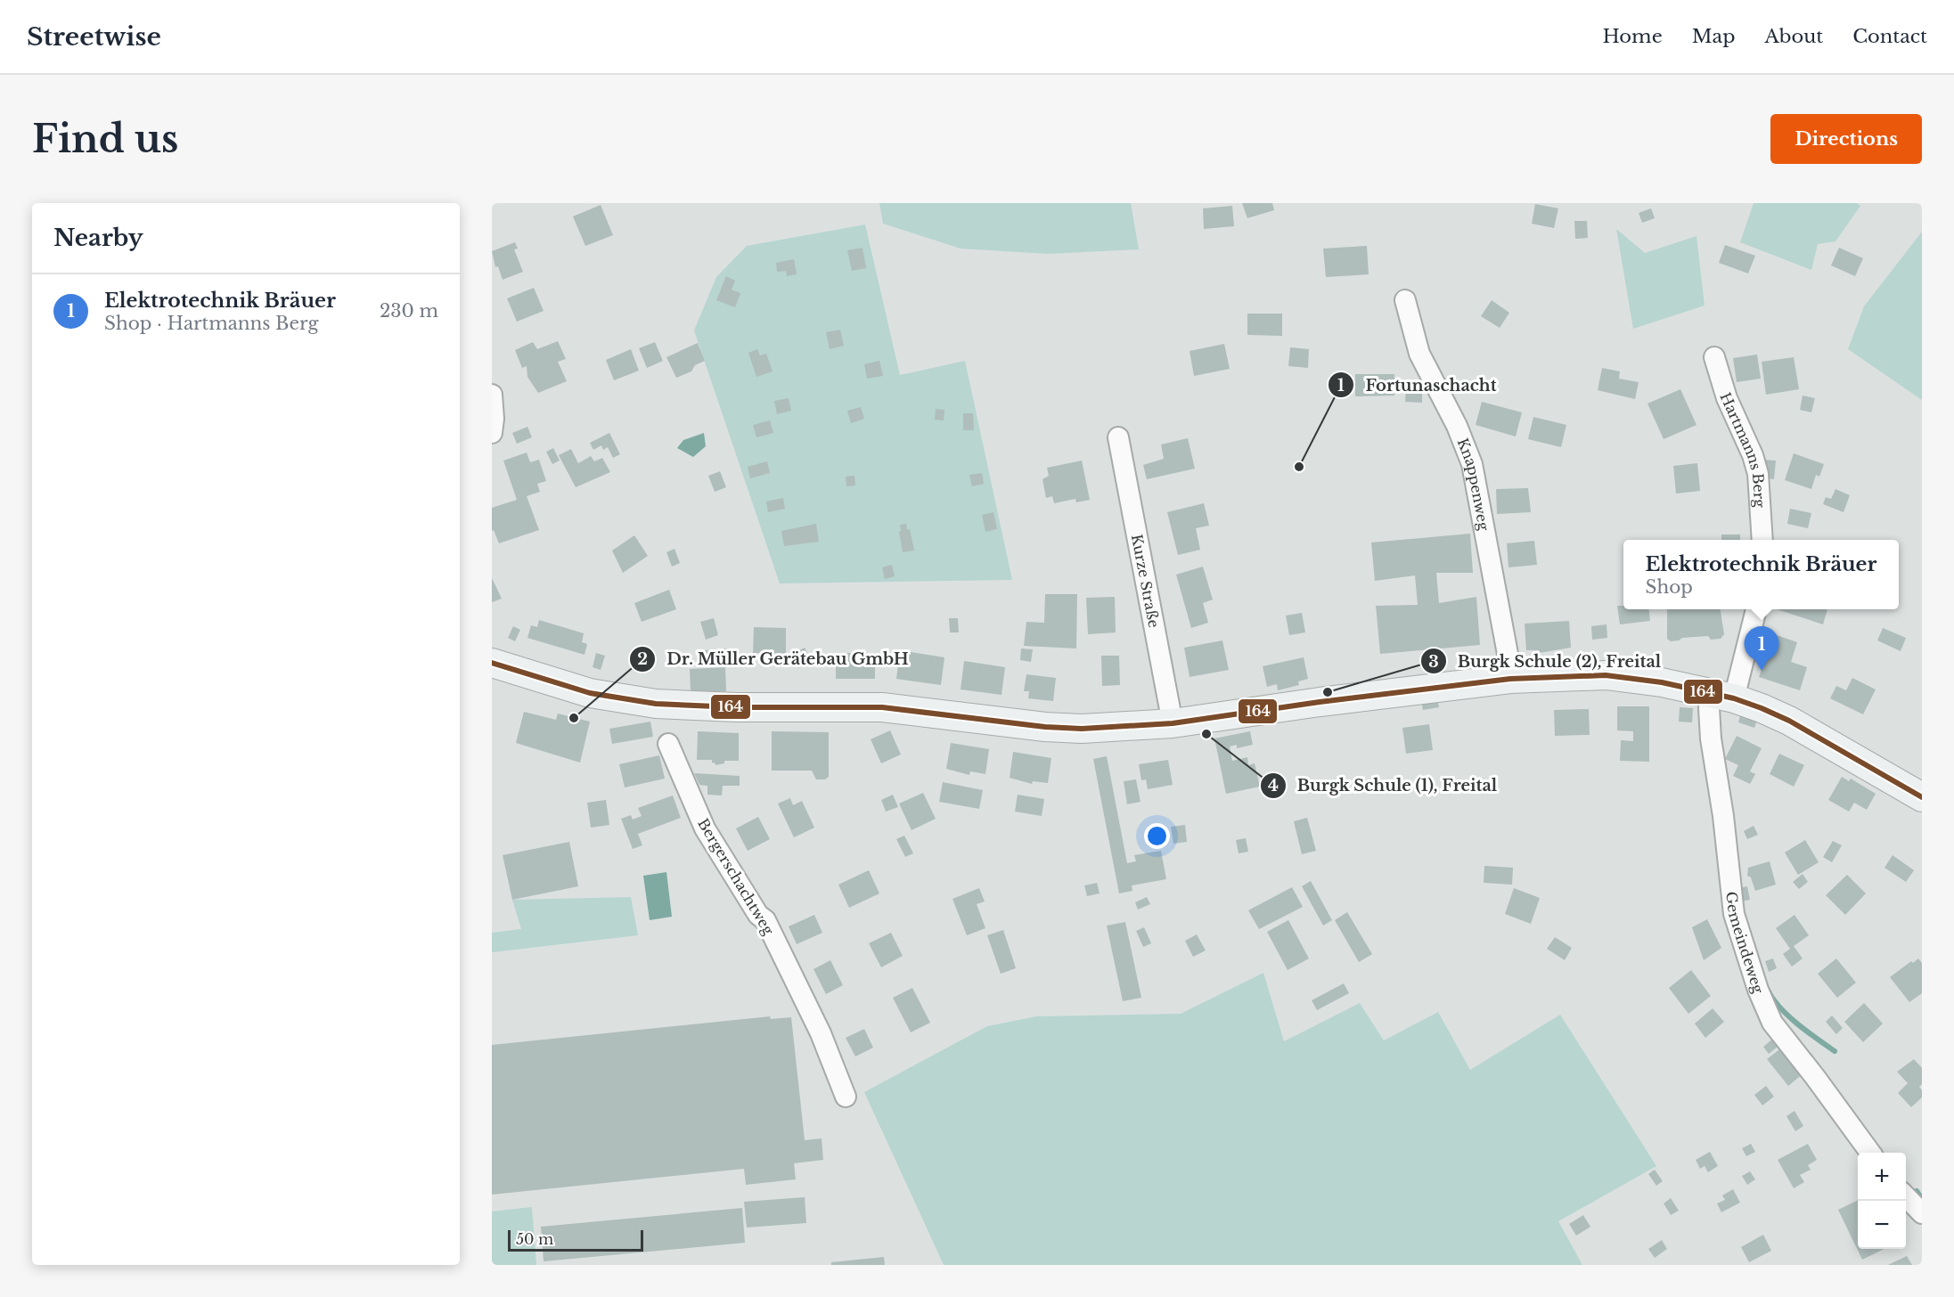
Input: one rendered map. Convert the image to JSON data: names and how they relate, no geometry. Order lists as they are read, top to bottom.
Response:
{
  "streets": {
    "street": [
      "Hartmanns Berg",
      "Knappenweg",
      "Kurze Straße",
      "Bergerschachtweg",
      "Gemeindeweg"
    ]
  },
  "places": [
    "Fortunaschacht",
    "Burgk Schule (2), Freital",
    "Dr. Müller Gerätebau GmbH",
    "Burgk Schule (1), Freital"
  ],
  "lines": ["transit line 164"],
  "scale_bar": "50 m",
  "page": {
    "header": "Streetwise",
    "nav": [
      "Home",
      "Map",
      "About",
      "Contact"
    ],
    "buttons": "Directions",
    "title": "Find us",
    "heading": "Nearby",
    "list": [
      {
        "mark": "1",
        "name": "Elektrotechnik Bräuer",
        "note": "Shop · Hartmanns Berg",
        "value": "230 m"
      }
    ],
    "popup": ["Elektrotechnik Bräuer", "Shop"],
    "pins": "1",
    "map_buttons": ["+", "−"],
    "scale": "50 m"
  }
}
